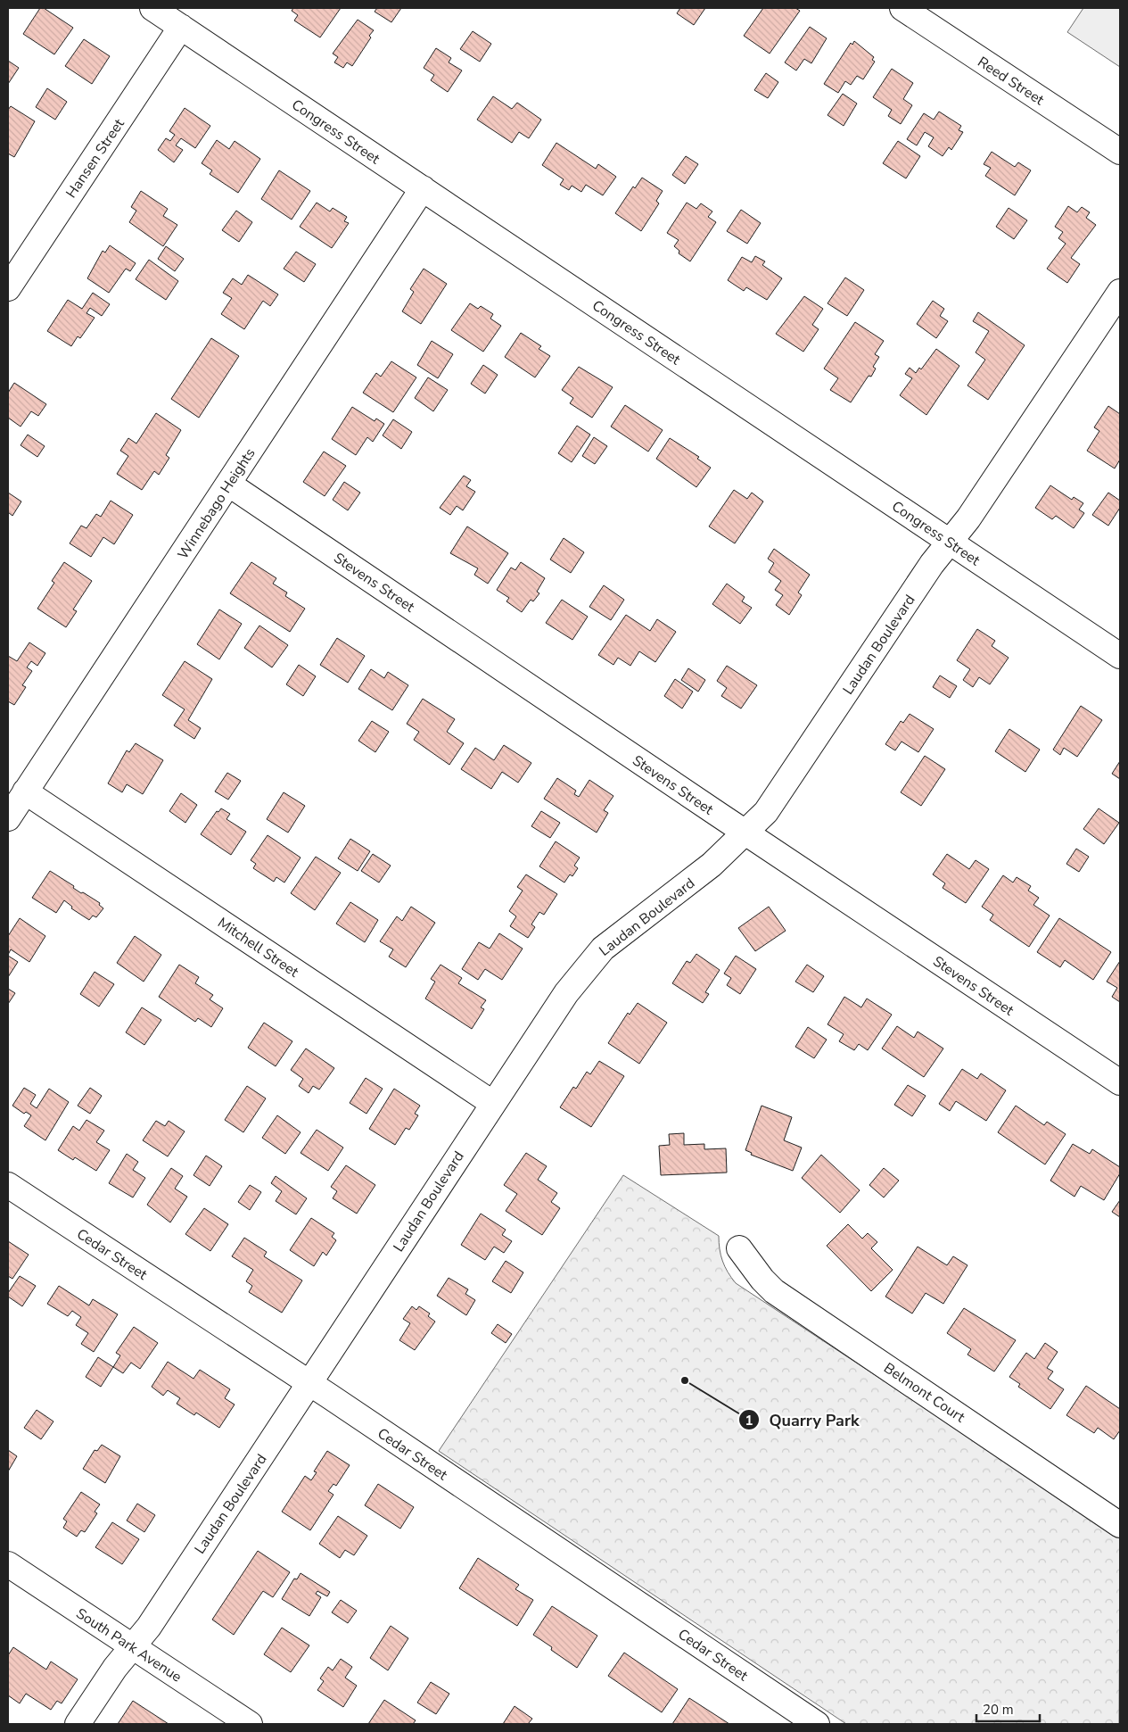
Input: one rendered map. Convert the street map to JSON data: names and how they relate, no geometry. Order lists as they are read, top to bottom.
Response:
{
  "streets": {
    "street": [
      "Reed Street",
      "Congress Street",
      "Hansen Street",
      "Winnebago Heights",
      "Stevens Street",
      "Laudan Boulevard",
      "Mitchell Street",
      "Cedar Street",
      "Belmont Court",
      "South Park Avenue"
    ]
  },
  "crossings": [
    ["Congress Street", "Hansen Street"],
    ["Congress Street", "Winnebago Heights"],
    ["Congress Street", "Laudan Boulevard"],
    ["Winnebago Heights", "Stevens Street"],
    ["Winnebago Heights", "Mitchell Street"],
    ["Stevens Street", "Laudan Boulevard"],
    ["Laudan Boulevard", "Mitchell Street"],
    ["Laudan Boulevard", "Cedar Street"],
    ["Laudan Boulevard", "South Park Avenue"]
  ],
  "places": ["Quarry Park"],
  "scale_bar": "20 m"
}
